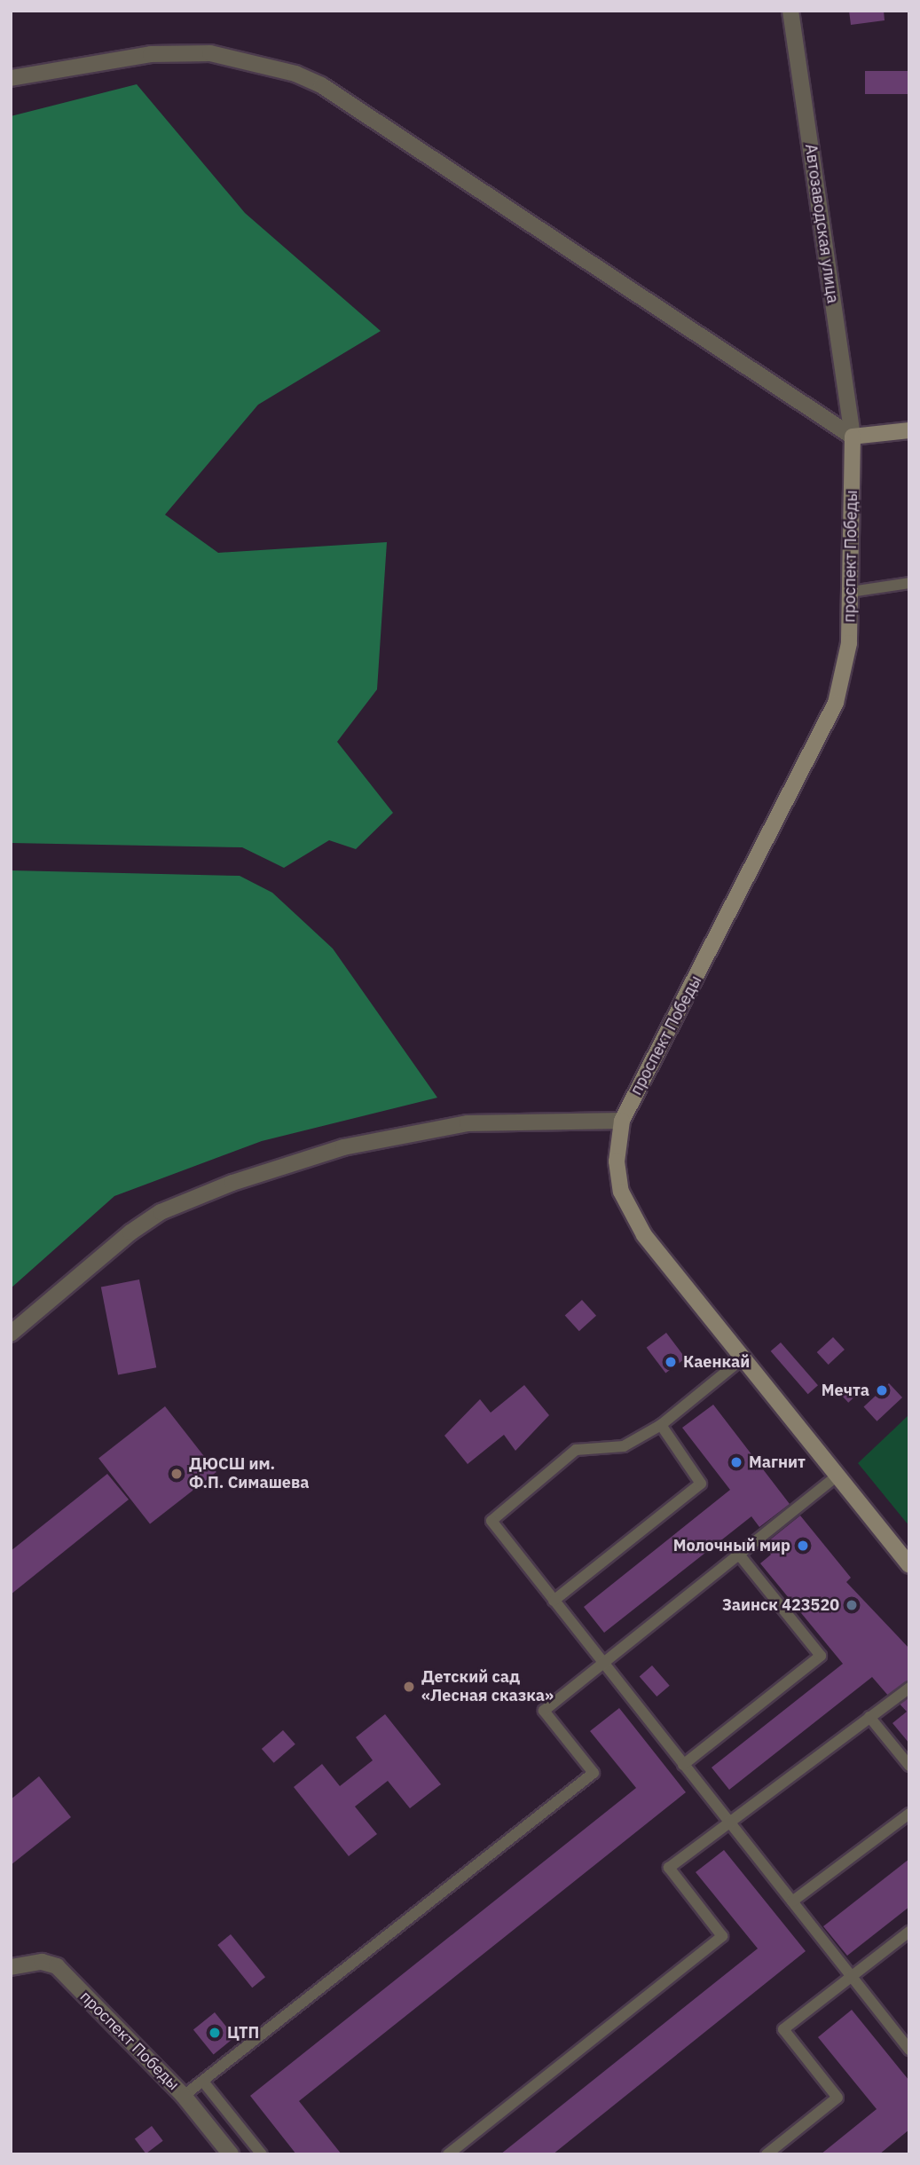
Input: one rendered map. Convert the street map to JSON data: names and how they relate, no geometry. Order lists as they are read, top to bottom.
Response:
{
  "streets": {
    "main road": ["проспект Победы"],
    "street": ["Автозаводская улица"]
  },
  "crossings": [
    ["Автозаводская улица", "проспект Победы"]
  ],
  "places": [
    "Каенкай",
    "Мечта",
    "Магнит",
    "ДЮСШ им. Ф.П. Симашева",
    "Молочный мир",
    "Заинск 423520",
    "Детский сад «Лесная сказка»",
    "ЦТП"
  ]
}
